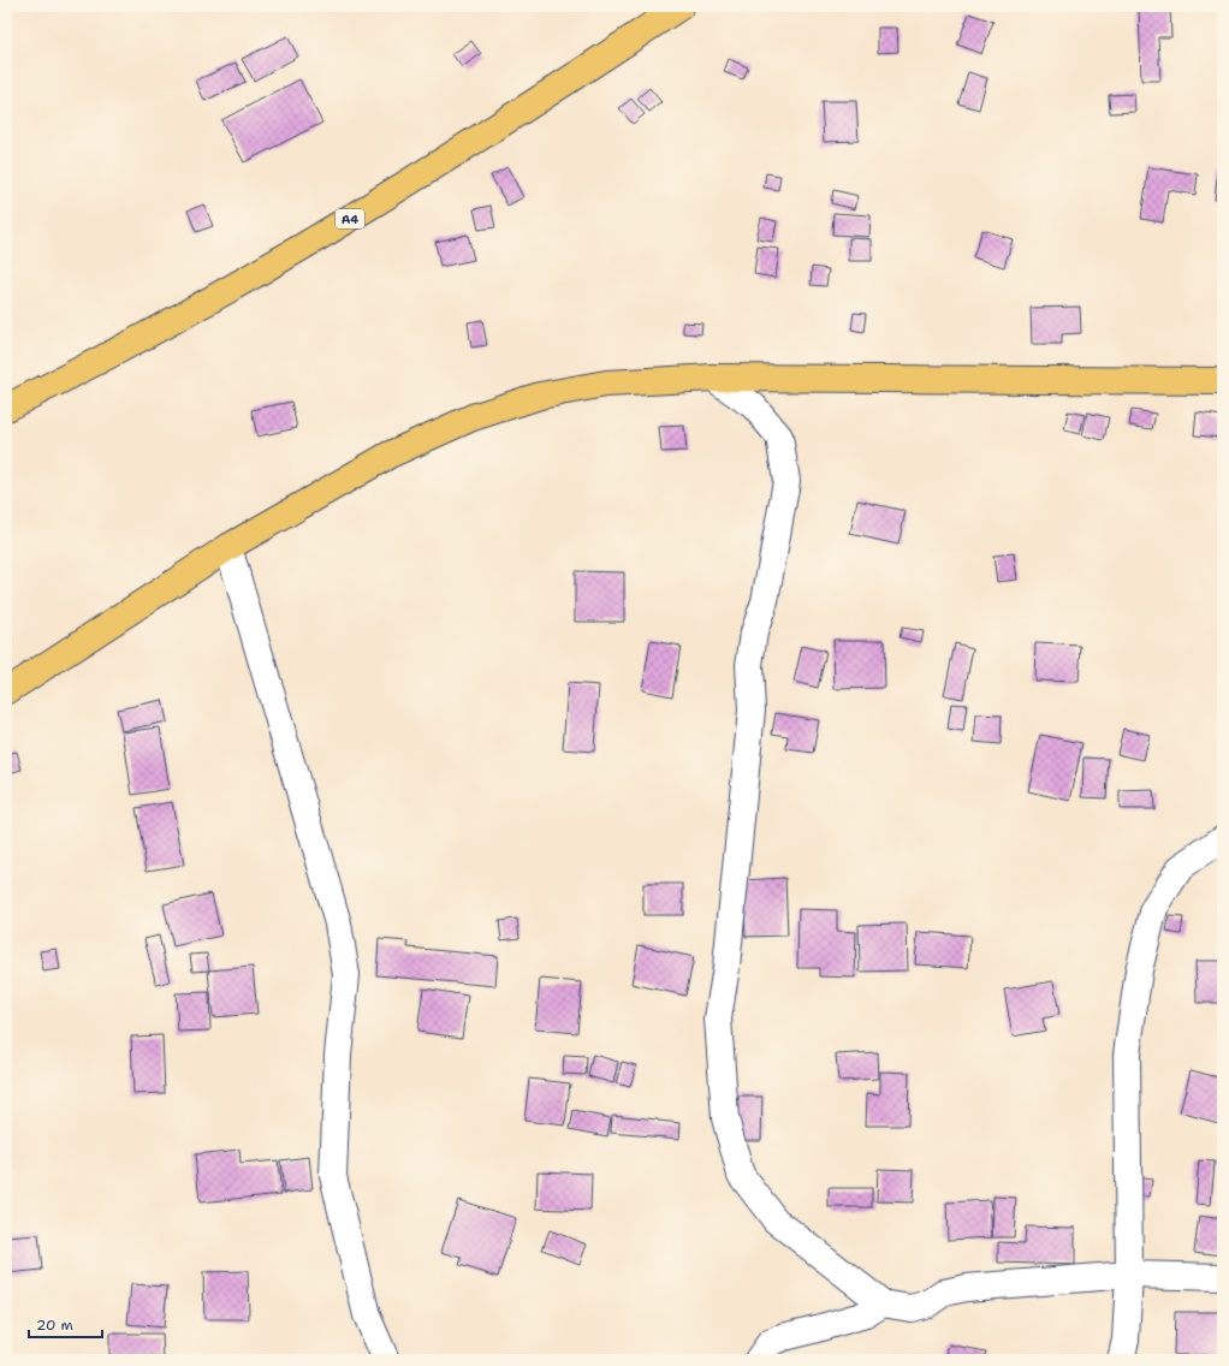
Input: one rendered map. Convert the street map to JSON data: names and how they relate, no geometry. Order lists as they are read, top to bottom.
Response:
{
  "streets": {
    "main road": ["A4"]
  },
  "scale_bar": "20 m"
}
